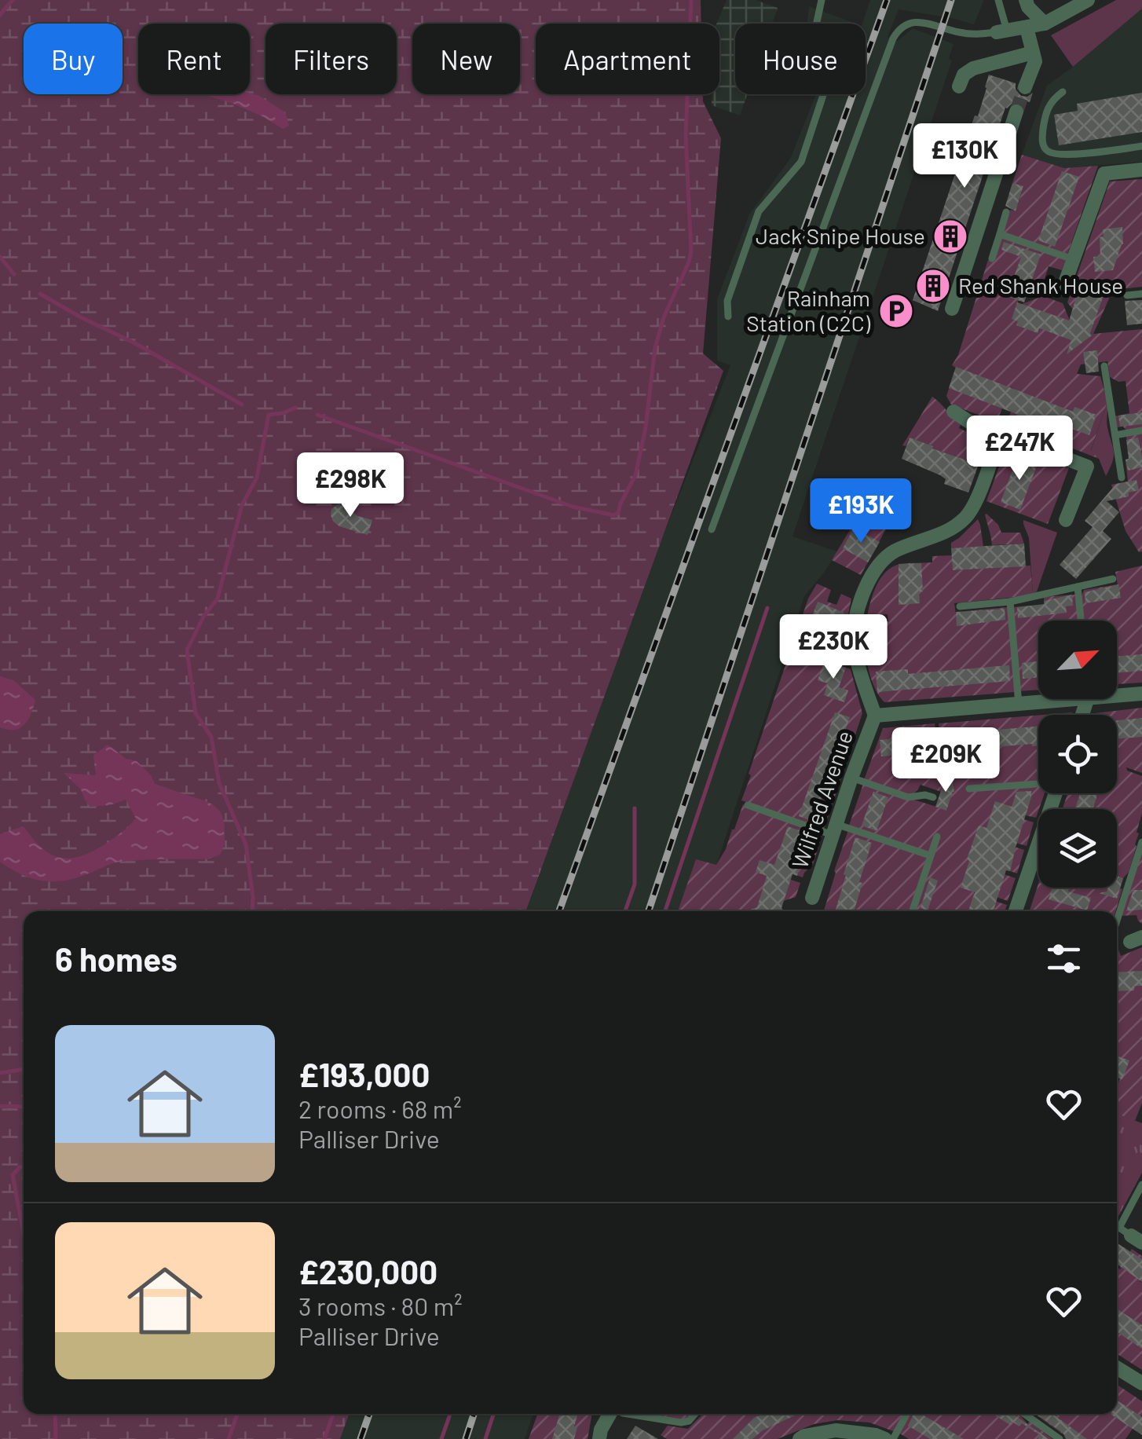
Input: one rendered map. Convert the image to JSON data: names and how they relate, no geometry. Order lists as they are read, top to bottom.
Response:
{
  "streets": {
    "street": ["Wilfred Avenue"]
  },
  "places": {
    "building": ["Jack Snipe House", "Red Shank House"],
    "parking": ["Rainham Station (C2C)"]
  },
  "north": "top right",
  "page": {
    "chip": [
      "Buy",
      "Rent",
      "Filters",
      "New",
      "Apartment",
      "House"
    ],
    "price": [
      "£130K",
      "£247K",
      "£298K",
      "£193K",
      "£230K",
      "£209K"
    ],
    "heading": "6 homes",
    "list": [
      {
        "name": "£193,000",
        "note": "2 rooms · 68 m² · Palliser Drive"
      },
      {
        "name": "£230,000",
        "note": "3 rooms · 80 m² · Palliser Drive"
      }
    ]
  }
}
